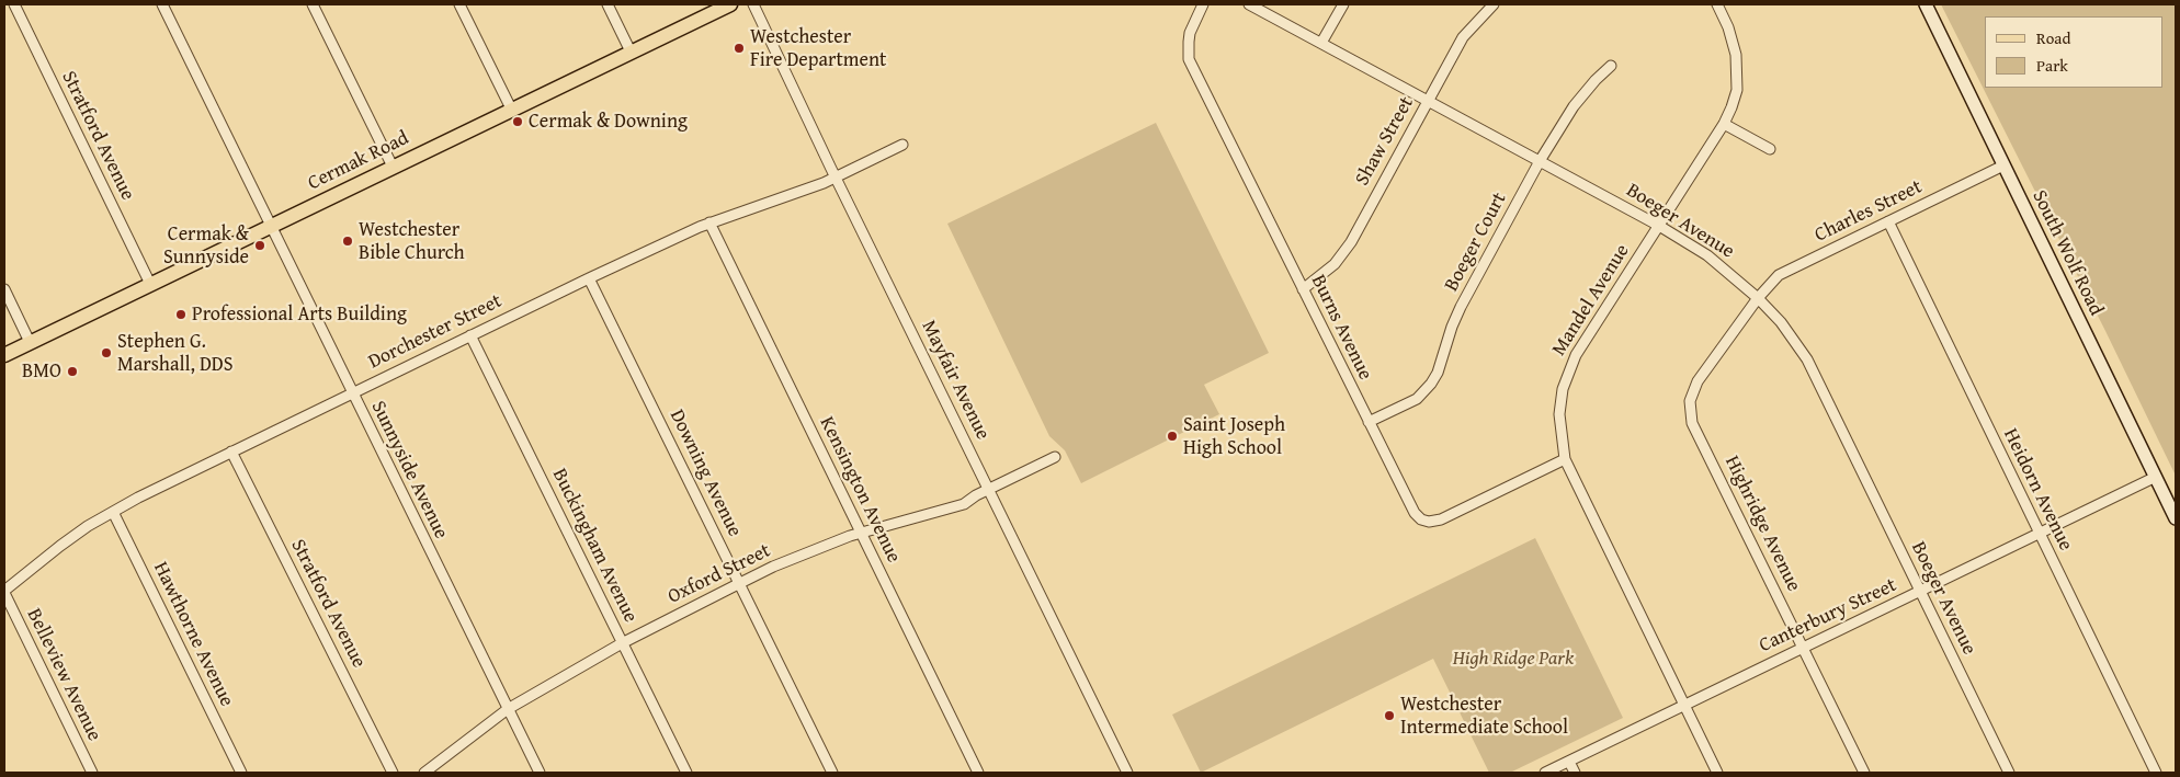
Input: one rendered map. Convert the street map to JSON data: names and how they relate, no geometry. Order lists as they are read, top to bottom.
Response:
{
  "streets": {
    "main road": ["Cermak Road", "South Wolf Road"],
    "street": [
      "Stratford Avenue",
      "Shaw Street",
      "Charles Street",
      "Boeger Avenue",
      "Boeger Court",
      "Mandel Avenue",
      "Burns Avenue",
      "Dorchester Street",
      "Mayfair Avenue",
      "Sunnyside Avenue",
      "Downing Avenue",
      "Kensington Avenue",
      "Heidorn Avenue",
      "Highridge Avenue",
      "Buckingham Avenue",
      "Oxford Street",
      "Canterbury Street",
      "Hawthorne Avenue",
      "Belleview Avenue"
    ]
  },
  "crossings": [
    ["Stratford Avenue", "Cermak Road"],
    ["Stratford Avenue", "Dorchester Street"],
    ["Shaw Street", "Boeger Avenue"],
    ["Shaw Street", "Burns Avenue"],
    ["Cermak Road", "Sunnyside Avenue"],
    ["Charles Street", "Boeger Avenue"],
    ["Charles Street", "South Wolf Road"],
    ["Charles Street", "Heidorn Avenue"],
    ["Charles Street", "Highridge Avenue"],
    ["Boeger Avenue", "Boeger Court"],
    ["Boeger Avenue", "Mandel Avenue"],
    ["Boeger Avenue", "Highridge Avenue"],
    ["Boeger Avenue", "Canterbury Street"],
    ["Boeger Court", "Burns Avenue"],
    ["South Wolf Road", "Canterbury Street"],
    ["Mandel Avenue", "Burns Avenue"],
    ["Mandel Avenue", "Canterbury Street"],
    ["Dorchester Street", "Mayfair Avenue"],
    ["Dorchester Street", "Sunnyside Avenue"],
    ["Dorchester Street", "Downing Avenue"],
    ["Dorchester Street", "Kensington Avenue"],
    ["Dorchester Street", "Buckingham Avenue"],
    ["Dorchester Street", "Hawthorne Avenue"],
    ["Dorchester Street", "Belleview Avenue"],
    ["Mayfair Avenue", "Oxford Street"],
    ["Sunnyside Avenue", "Oxford Street"],
    ["Downing Avenue", "Oxford Street"],
    ["Kensington Avenue", "Oxford Street"],
    ["Heidorn Avenue", "Canterbury Street"],
    ["Highridge Avenue", "Canterbury Street"],
    ["Buckingham Avenue", "Oxford Street"]
  ],
  "parks": ["High Ridge Park"],
  "places": [
    "Westchester Fire Department",
    "Cermak & Downing",
    "Westchester Bible Church",
    "Cermak & Sunnyside",
    "Professional Arts Building",
    "Stephen G. Marshall, DDS",
    "BMO",
    "Saint Joseph High School",
    "Westchester Intermediate School"
  ],
  "legend": ["Road", "Park"]
}
